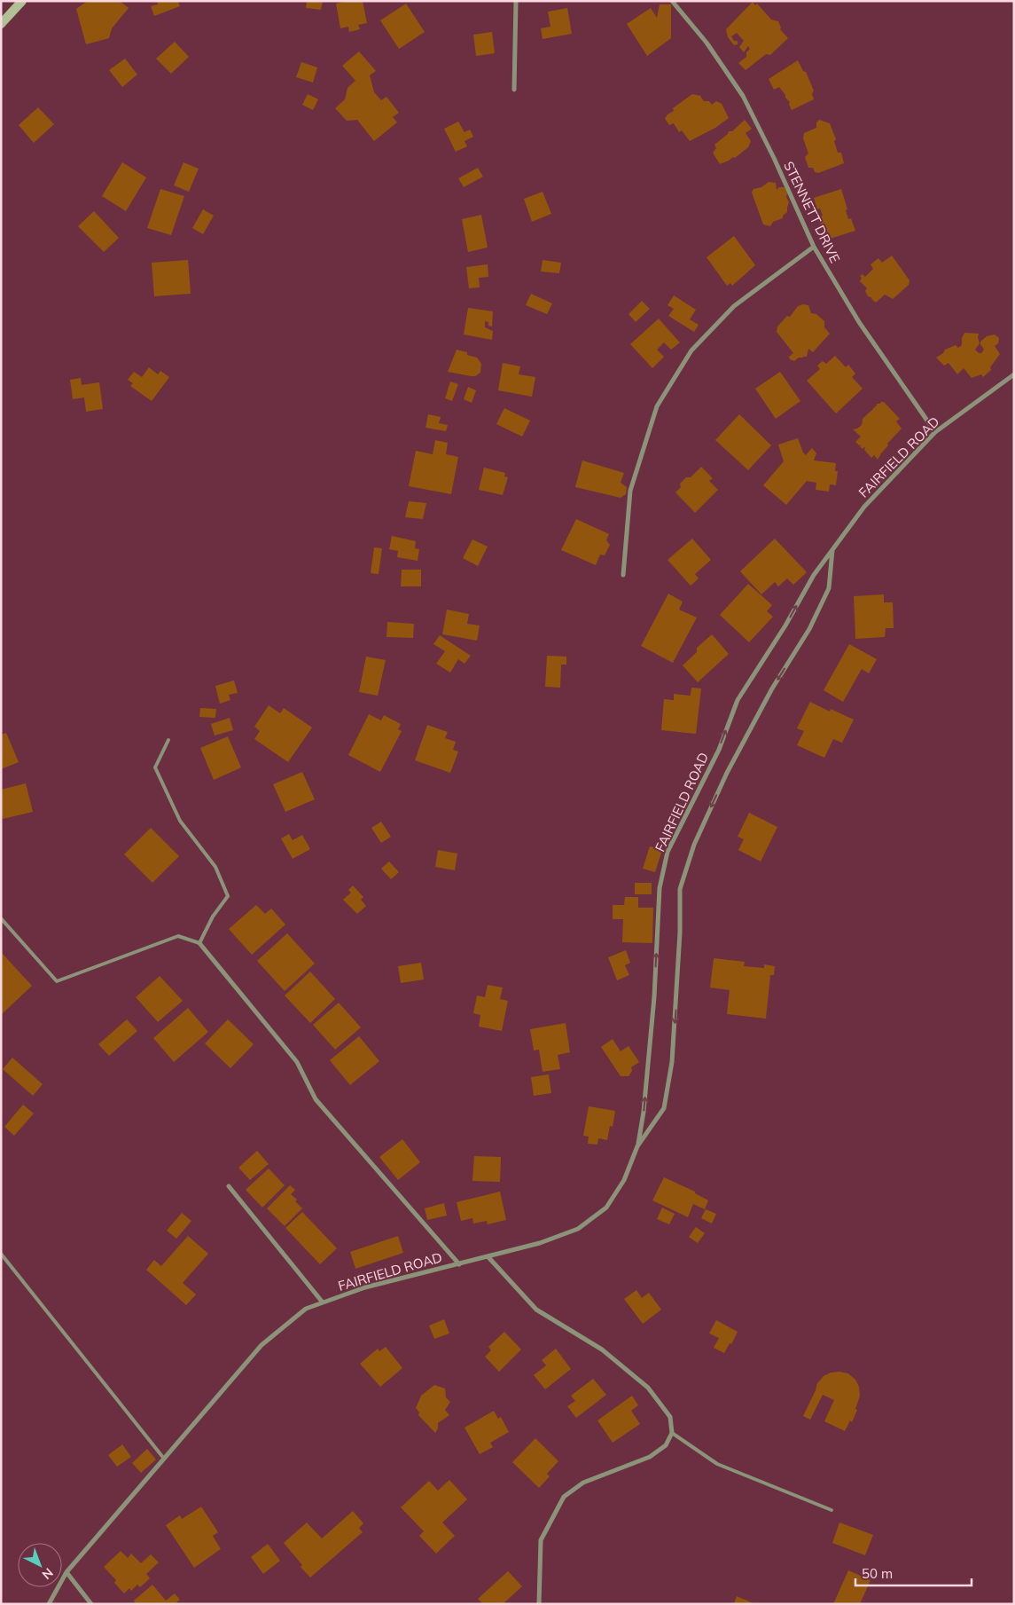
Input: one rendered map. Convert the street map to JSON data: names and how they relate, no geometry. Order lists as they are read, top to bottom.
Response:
{
  "streets": {
    "street": ["STENNETT DRIVE", "FAIRFIELD ROAD"]
  },
  "crossings": [
    ["STENNETT DRIVE", "FAIRFIELD ROAD"]
  ],
  "scale_bar": "50 m",
  "north": "bottom right"
}
